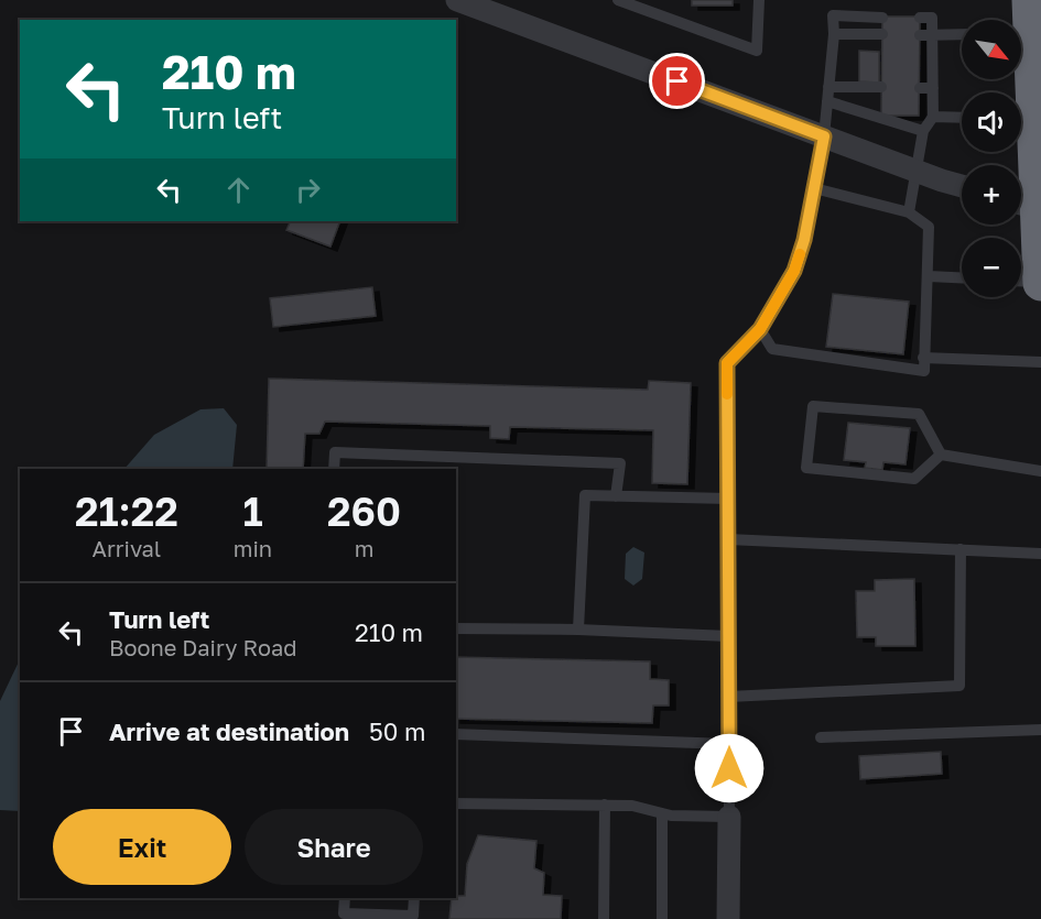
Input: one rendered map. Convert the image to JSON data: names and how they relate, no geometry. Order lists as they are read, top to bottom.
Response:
{
  "north": "bottom right",
  "page": {
    "map_buttons": ["+", "−"],
    "turn": ["210 m", "Turn left"],
    "eta": [
      "21:22",
      "Arrival",
      "1",
      "min",
      "260",
      "m"
    ],
    "list": [
      {
        "name": "Turn left",
        "note": "Boone Dairy Road",
        "value": "210 m"
      },
      {
        "name": "Arrive at destination",
        "value": "50 m"
      }
    ],
    "buttons": ["Exit", "Share"]
  }
}
